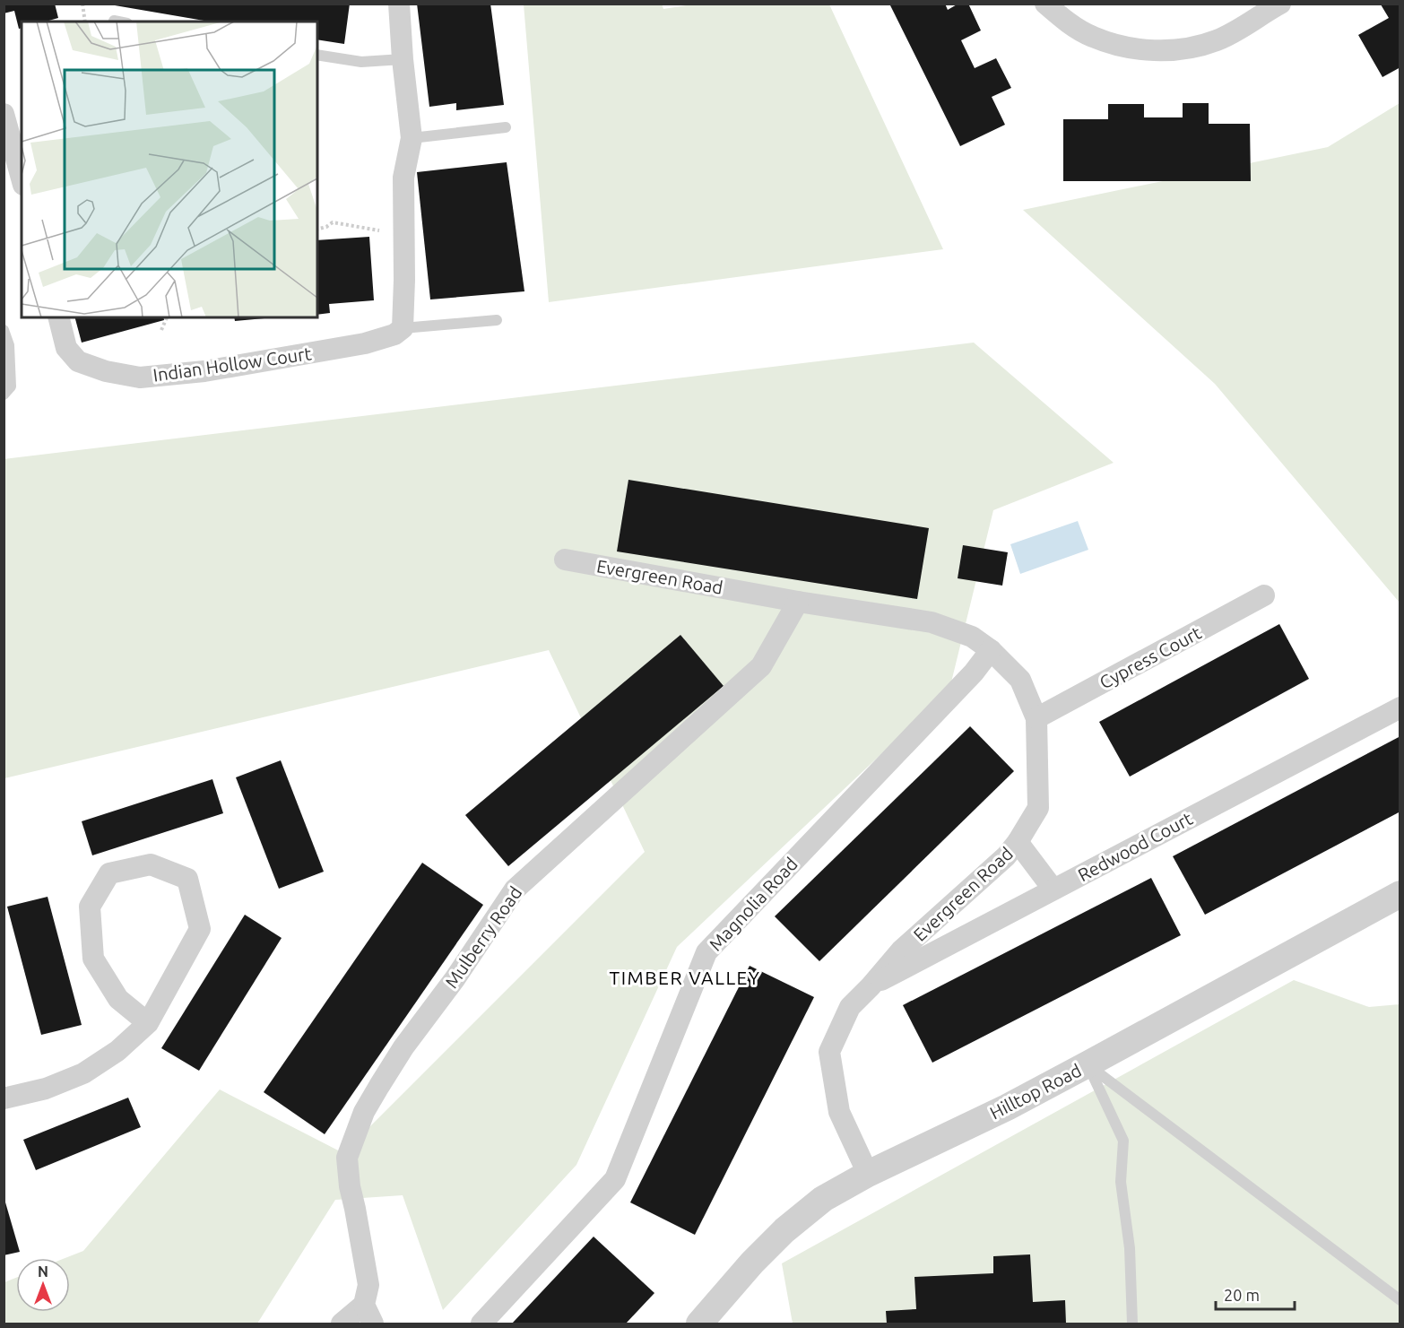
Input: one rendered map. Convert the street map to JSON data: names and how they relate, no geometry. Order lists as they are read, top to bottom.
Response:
{
  "streets": {
    "street": [
      "Indian Hollow Court",
      "Evergreen Road",
      "Cypress Court",
      "Redwood Court",
      "Magnolia Road",
      "Mulberry Road",
      "Hilltop Road"
    ]
  },
  "crossings": [
    ["Evergreen Road", "Cypress Court"],
    ["Evergreen Road", "Redwood Court"],
    ["Evergreen Road", "Magnolia Road"],
    ["Evergreen Road", "Mulberry Road"],
    ["Evergreen Road", "Hilltop Road"]
  ],
  "districts": ["TIMBER VALLEY"],
  "scale_bar": "20 m",
  "north": "top"
}
